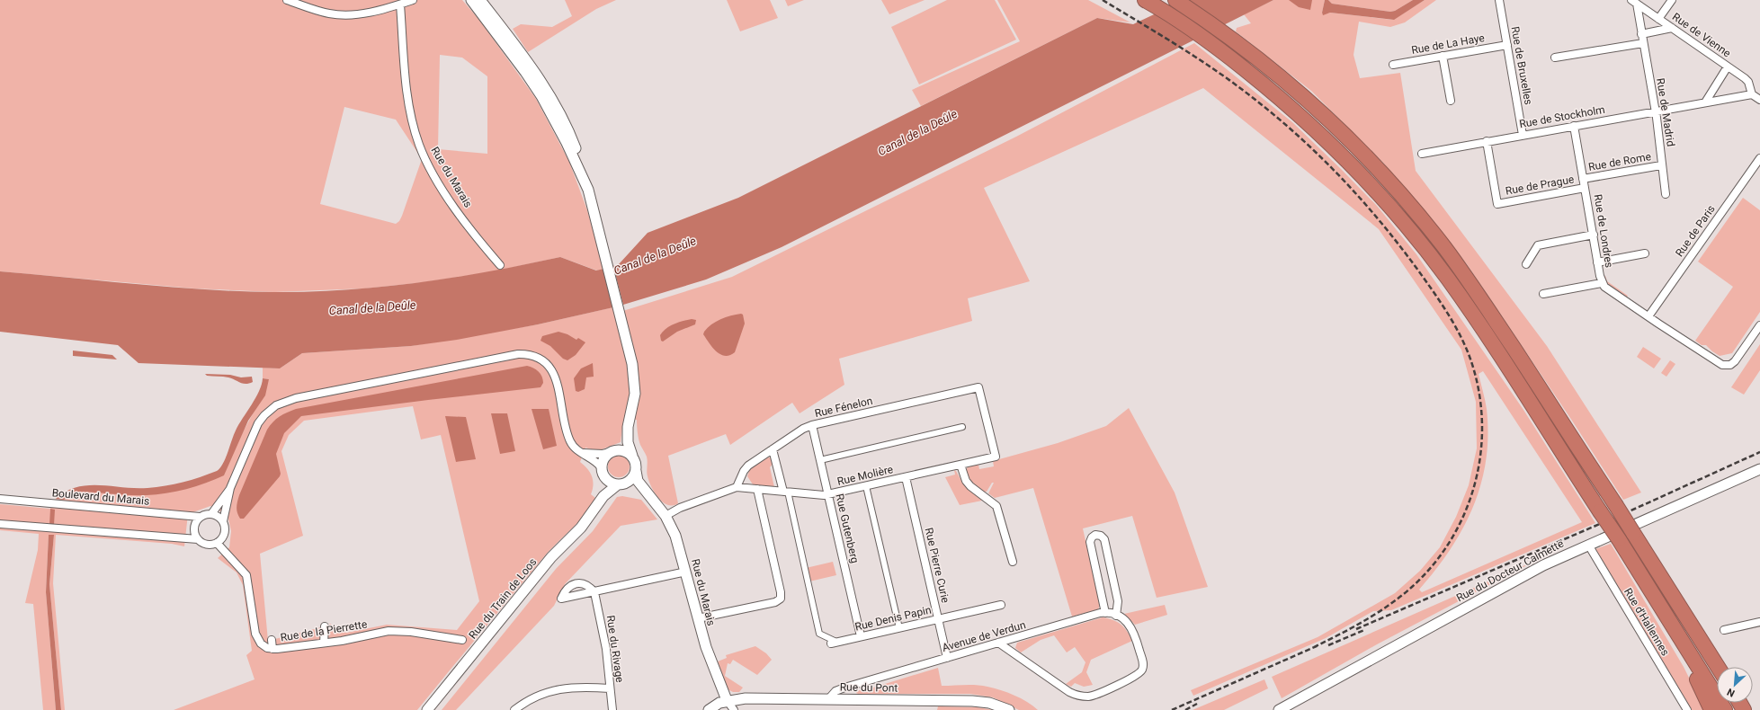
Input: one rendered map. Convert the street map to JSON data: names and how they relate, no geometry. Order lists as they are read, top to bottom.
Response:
{
  "streets": {
    "street": [
      "Rue de Vienne",
      "Rue de La Haye",
      "Rue de Bruxelles",
      "Rue de Madrid",
      "Rue de Stockholm",
      "Rue de Rome",
      "Rue du Marais",
      "Rue de Prague",
      "Rue de Londres",
      "Rue de Paris",
      "Rue Fénelon",
      "Rue Molière",
      "Boulevard du Marais",
      "Rue Gutenberg",
      "Rue Pierre Curie",
      "Rue du Docteur Calmette",
      "Rue du Train de Loos",
      "Rue Denis Papin",
      "Rue d'Hallennes",
      "Rue de la Pierrette",
      "Avenue de Verdun",
      "Rue du Rivage",
      "Rue du Pont"
    ]
  },
  "crossings": [
    ["Rue de Vienne", "Rue de Madrid"],
    ["Rue de Vienne", "Rue de Stockholm"],
    ["Rue de La Haye", "Rue de Bruxelles"],
    ["Rue de Bruxelles", "Rue de Stockholm"],
    ["Rue de Madrid", "Rue de Stockholm"],
    ["Rue de Madrid", "Rue de Rome"],
    ["Rue de Stockholm", "Rue de Prague"],
    ["Rue de Stockholm", "Rue de Londres"],
    ["Rue de Rome", "Rue de Londres"],
    ["Rue du Marais", "Rue du Train de Loos"],
    ["Rue du Marais", "Rue du Rivage"],
    ["Rue du Marais", "Rue du Pont"],
    ["Rue de Prague", "Rue de Londres"],
    ["Rue de Londres", "Rue de Paris"],
    ["Rue Fénelon", "Rue Molière"],
    ["Rue Fénelon", "Rue Gutenberg"],
    ["Rue Molière", "Rue Gutenberg"],
    ["Rue Molière", "Rue Pierre Curie"],
    ["Boulevard du Marais", "Rue de la Pierrette"],
    ["Rue Gutenberg", "Rue Denis Papin"],
    ["Rue Pierre Curie", "Rue Denis Papin"],
    ["Rue Pierre Curie", "Avenue de Verdun"],
    ["Rue du Docteur Calmette", "Rue d'Hallennes"],
    ["Avenue de Verdun", "Rue du Pont"]
  ],
  "water": ["Canal de la Deûle"],
  "north": "bottom left"
}
